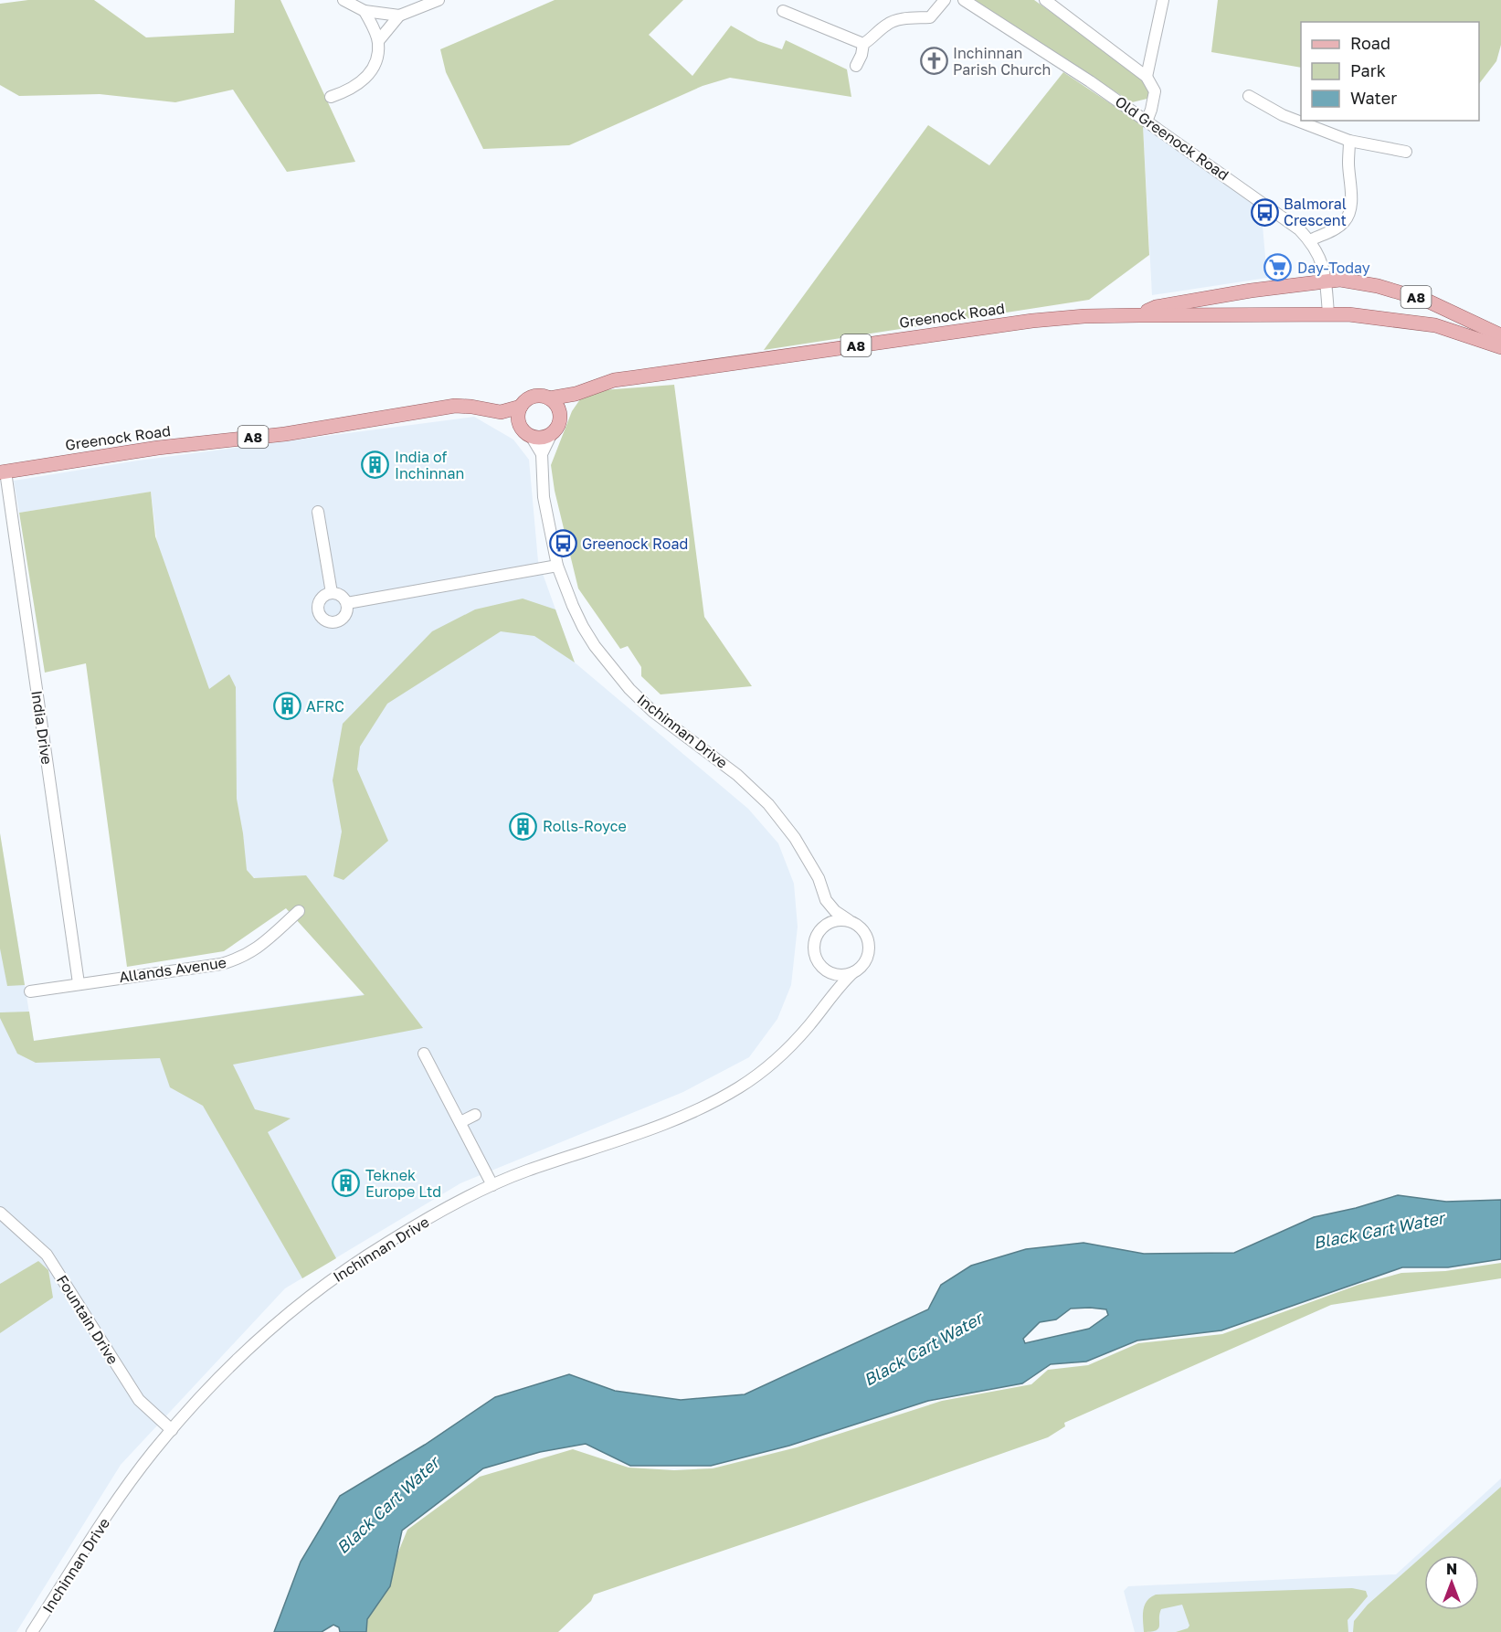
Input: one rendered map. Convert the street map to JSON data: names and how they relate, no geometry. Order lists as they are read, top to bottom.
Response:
{
  "streets": {
    "main road": ["A8", "Greenock Road"],
    "street": [
      "Old Greenock Road",
      "India Drive",
      "Inchinnan Drive",
      "Allands Avenue",
      "Fountain Drive"
    ]
  },
  "crossings": [
    ["Old Greenock Road", "Greenock Road"],
    ["A8", "Greenock Road"],
    ["A8", "Inchinnan Drive"],
    ["Greenock Road", "India Drive"],
    ["Greenock Road", "Inchinnan Drive"],
    ["India Drive", "Allands Avenue"],
    ["Inchinnan Drive", "Fountain Drive"]
  ],
  "water": ["Black Cart Water"],
  "places": {
    "church": ["Inchinnan Parish Church"],
    "bus stop": ["Balmoral Crescent", "Greenock Road"],
    "supermarket": ["Day-Today"],
    "building": [
      "India of Inchinnan",
      "AFRC",
      "Rolls-Royce",
      "Teknek Europe Ltd"
    ]
  },
  "legend": ["Road", "Park", "Water"],
  "north": "top"
}
